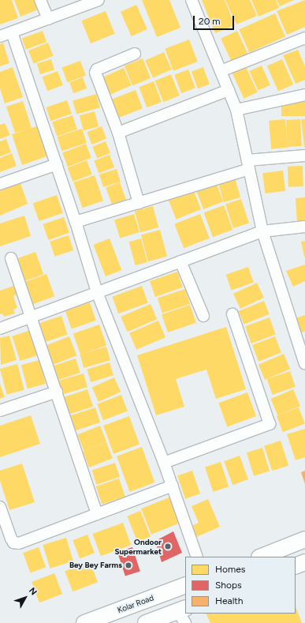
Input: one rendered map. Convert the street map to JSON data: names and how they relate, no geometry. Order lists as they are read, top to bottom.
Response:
{
  "streets": {
    "main road": ["Kolar Road"]
  },
  "places": ["Ondoor Supermarket", "Bey Bey Farms"],
  "legend": ["Homes", "Shops", "Health"],
  "scale_bar": "20 m",
  "north": "top right"
}
